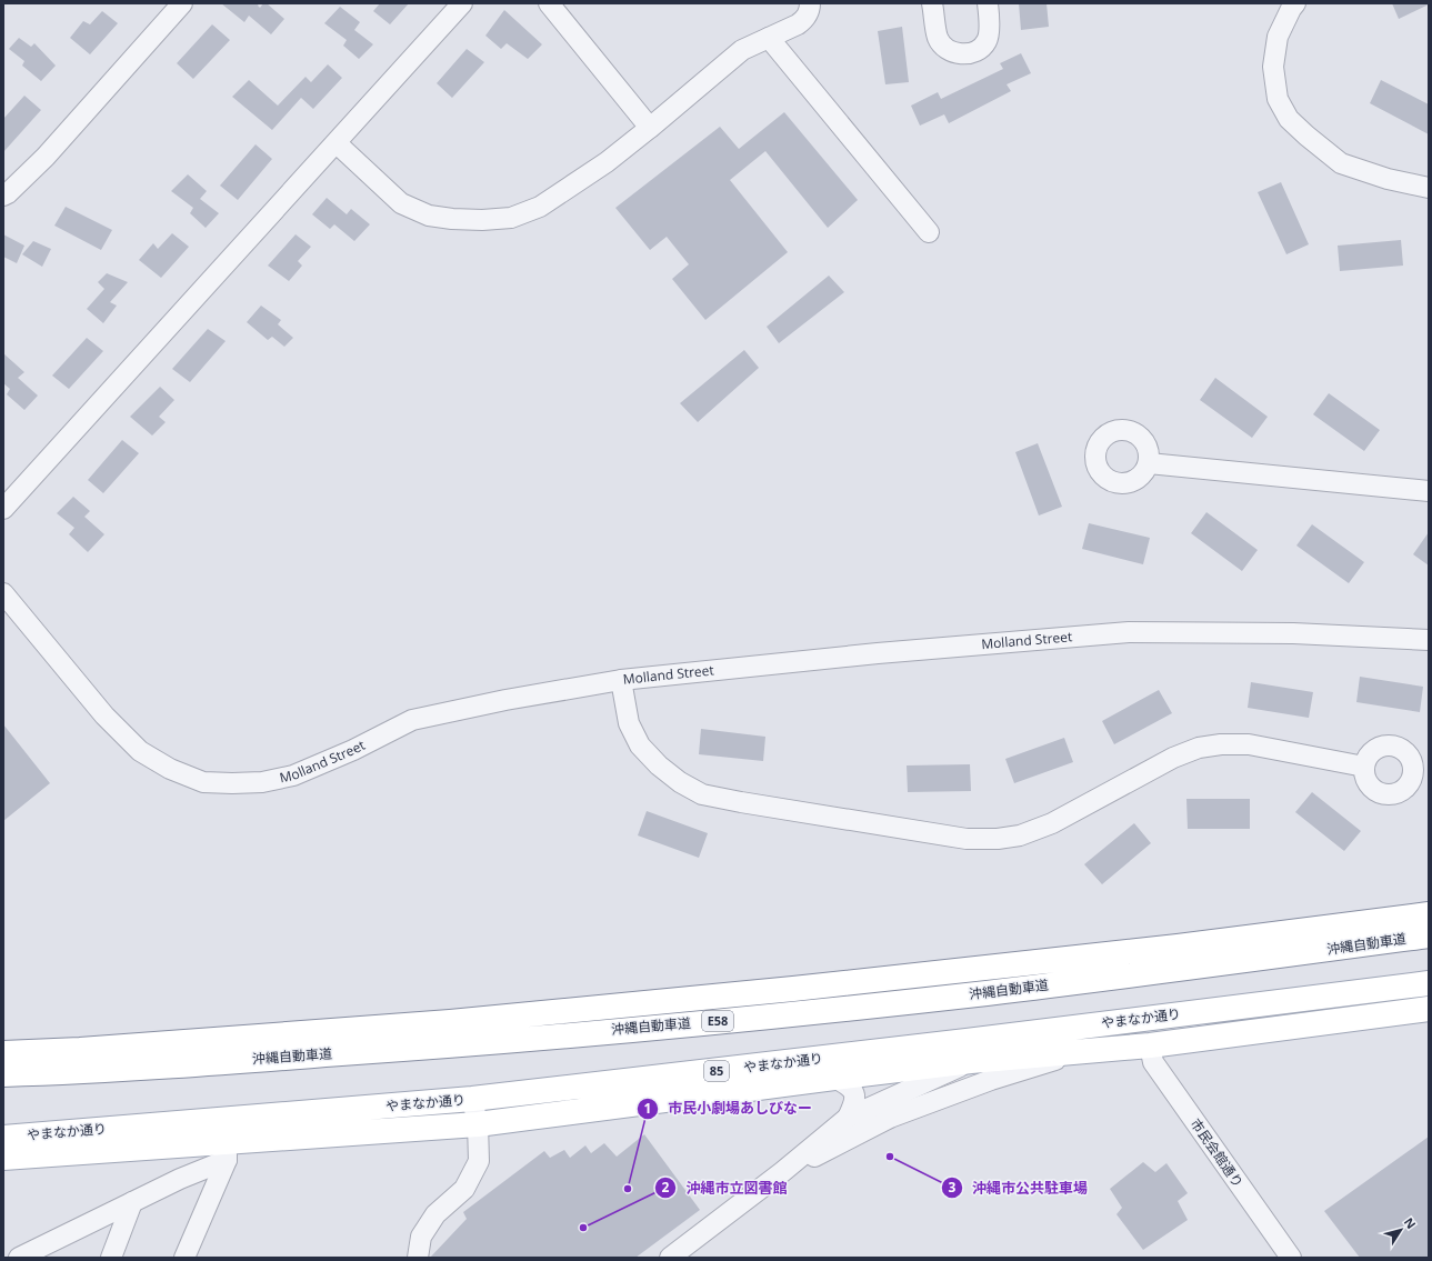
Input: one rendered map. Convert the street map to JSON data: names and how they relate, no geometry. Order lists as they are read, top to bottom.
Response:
{
  "streets": {
    "main road": [
      "沖縄自動車道",
      "やまなか通り",
      "E58",
      "85"
    ],
    "street": ["Molland Street", "市民会館通り"]
  },
  "crossings": [
    ["やまなか通り", "市民会館通り"]
  ],
  "places": ["沖縄市公共駐車場", "市民小劇場あしびなー", "沖縄市立図書館"],
  "north": "top right"
}
